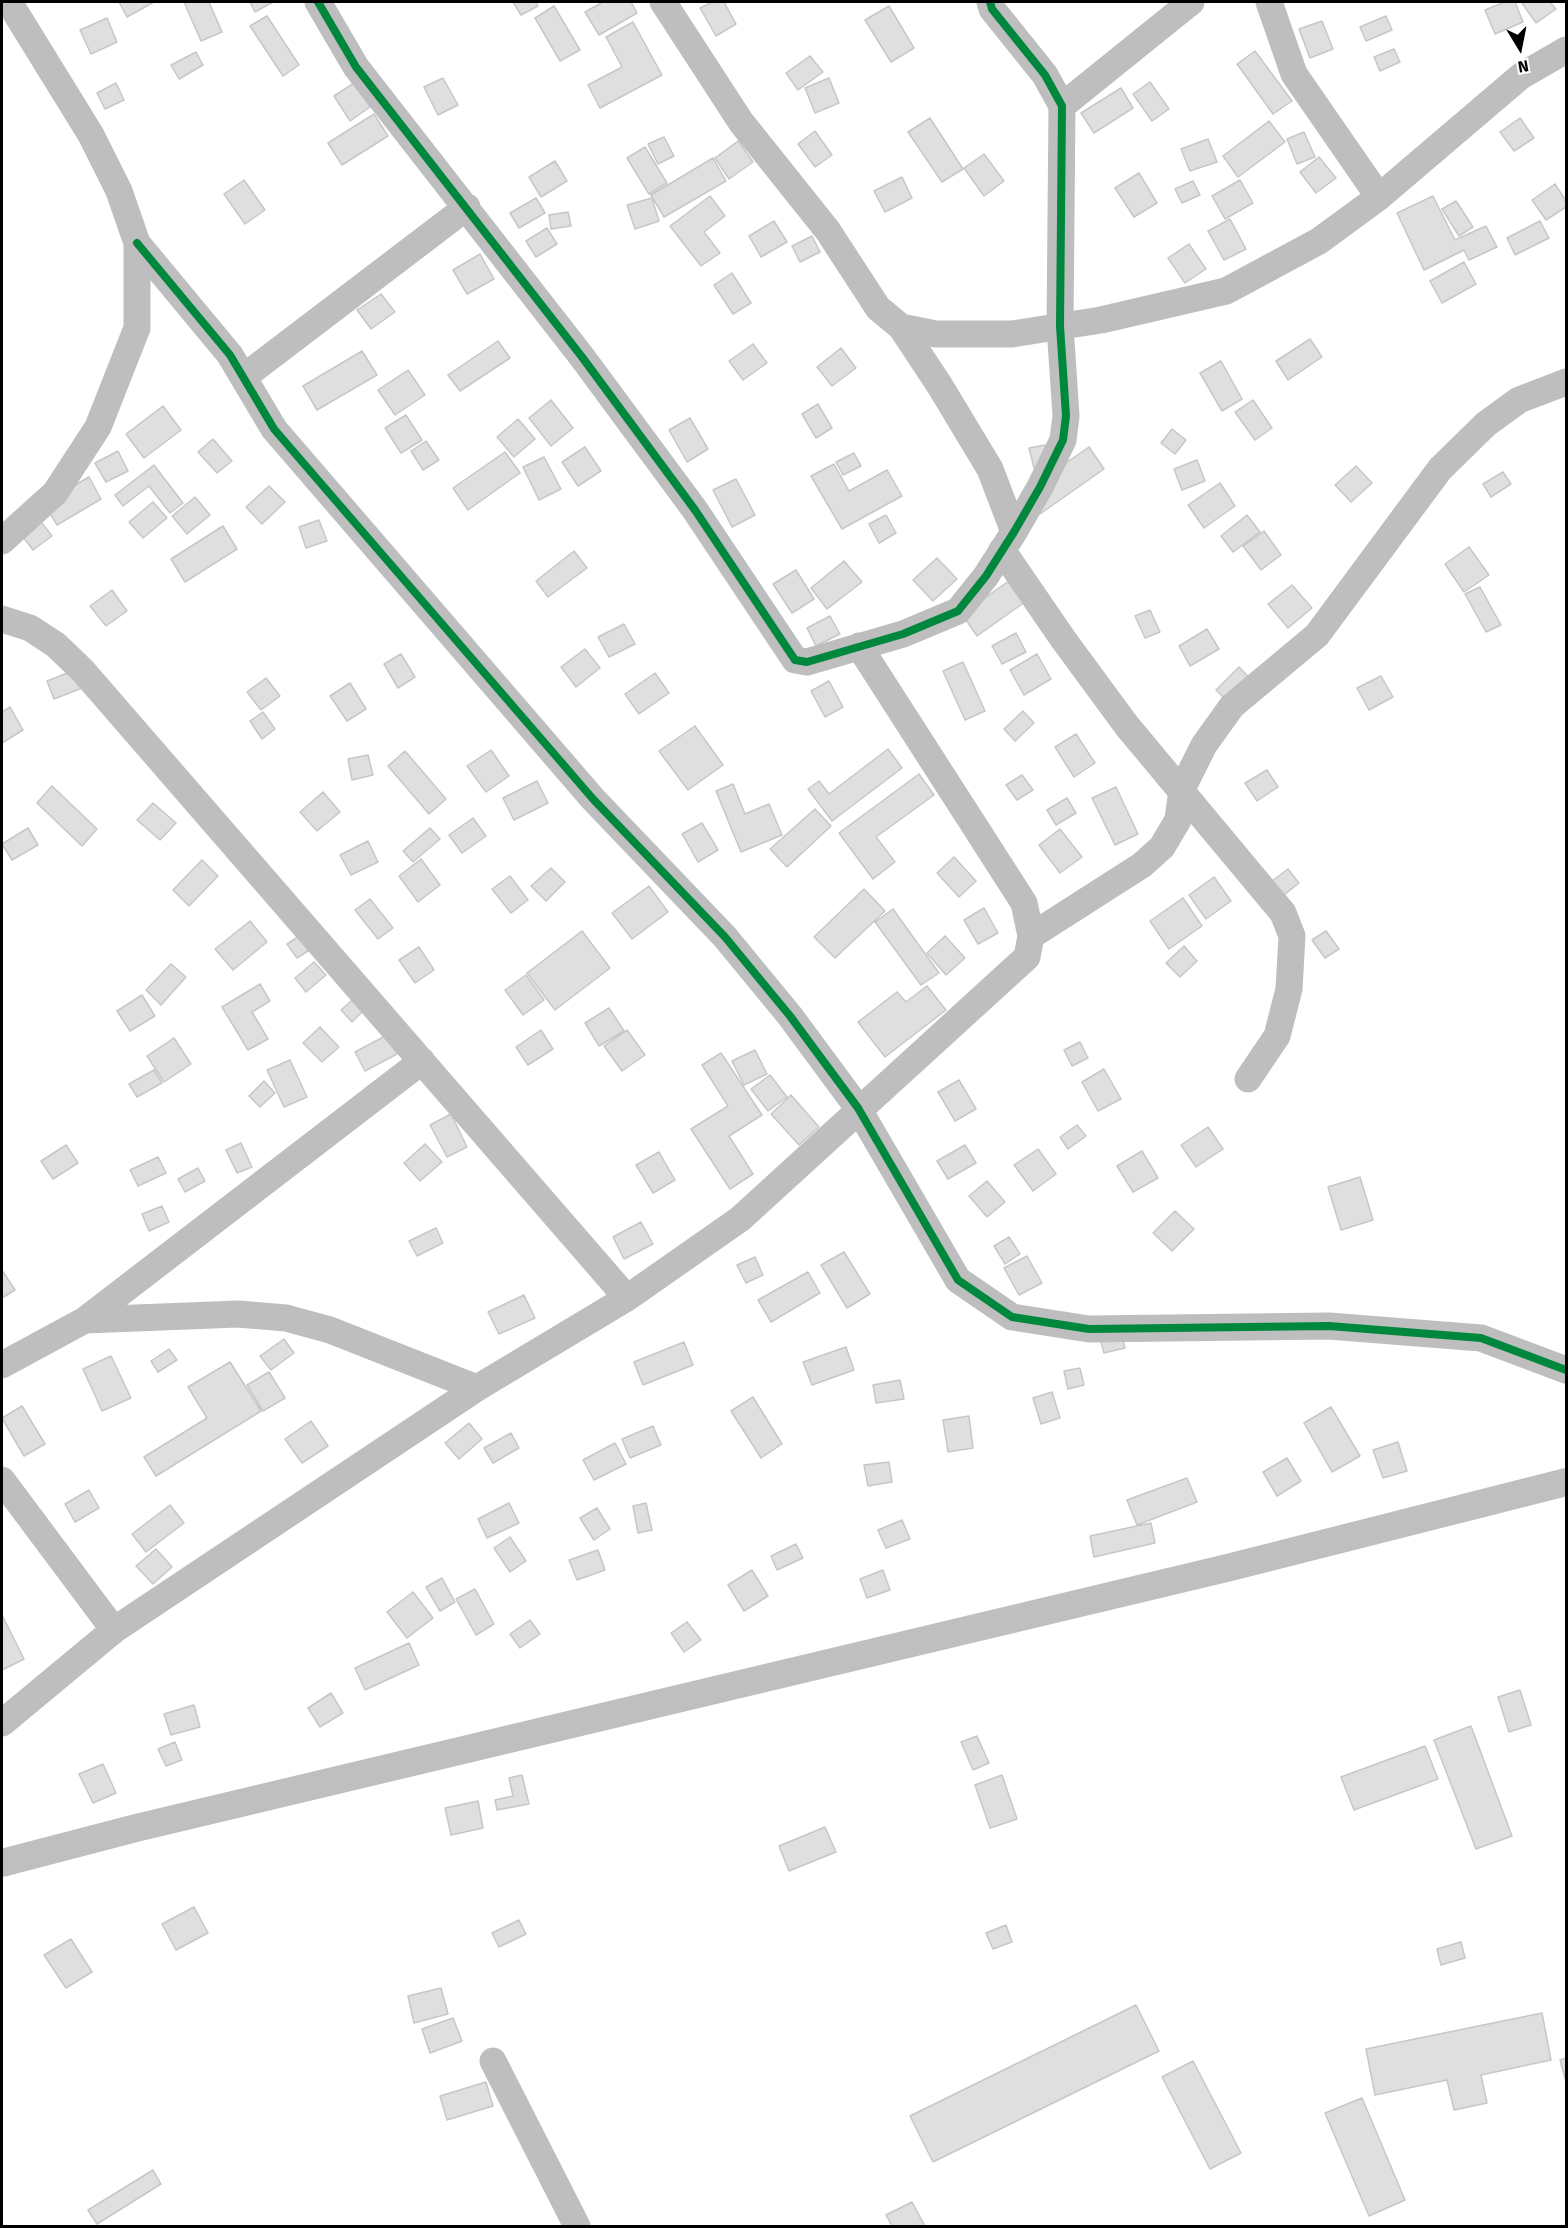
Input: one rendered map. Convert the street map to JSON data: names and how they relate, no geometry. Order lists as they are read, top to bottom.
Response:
{
  "north": "bottom"
}
